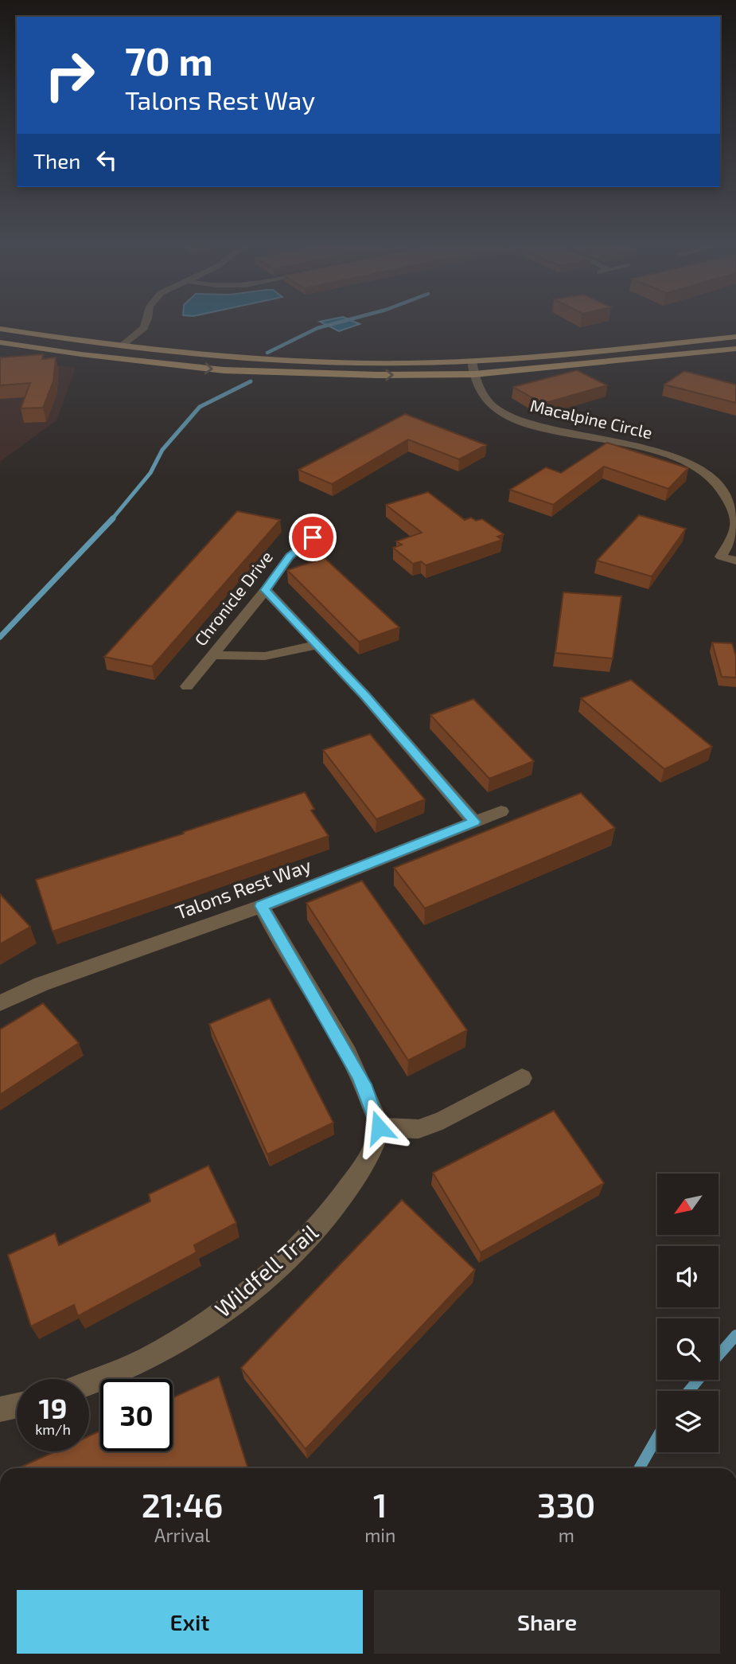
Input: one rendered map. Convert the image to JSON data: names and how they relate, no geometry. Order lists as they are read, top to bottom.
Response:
{
  "streets": {
    "street": [
      "Macalpine Circle",
      "Chronicle Drive",
      "Talons Rest Way",
      "Wildfell Trail"
    ]
  },
  "north": "bottom left",
  "page": {
    "turn": ["70 m", "Talons Rest Way"],
    "then": "Then",
    "speed": "19 km/h",
    "limit": "30",
    "eta": [
      "21:46",
      "Arrival",
      "1",
      "min",
      "330",
      "m"
    ],
    "buttons": ["Exit", "Share"]
  }
}
